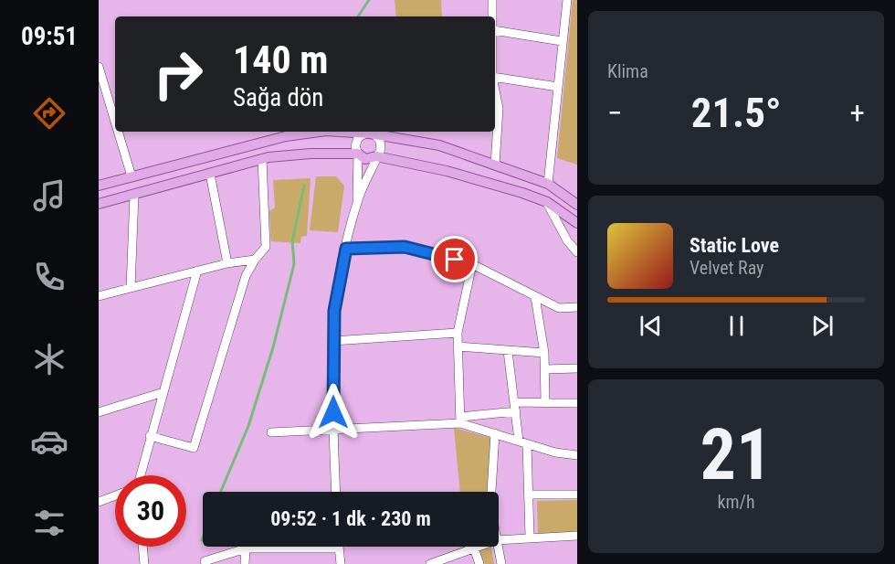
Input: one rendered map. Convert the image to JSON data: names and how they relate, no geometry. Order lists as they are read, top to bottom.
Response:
{
  "page": {
    "tabs": "09:51",
    "tile": [
      "Klima",
      ["21", "km/h"]
    ],
    "turn": ["140 m", "Sağa dön"],
    "heat": ["−", "21.5°", "+"],
    "song": ["Static Love", "Velvet Ray"],
    "limit": "30",
    "trip": "09:52 · 1 dk · 230 m"
  }
}
